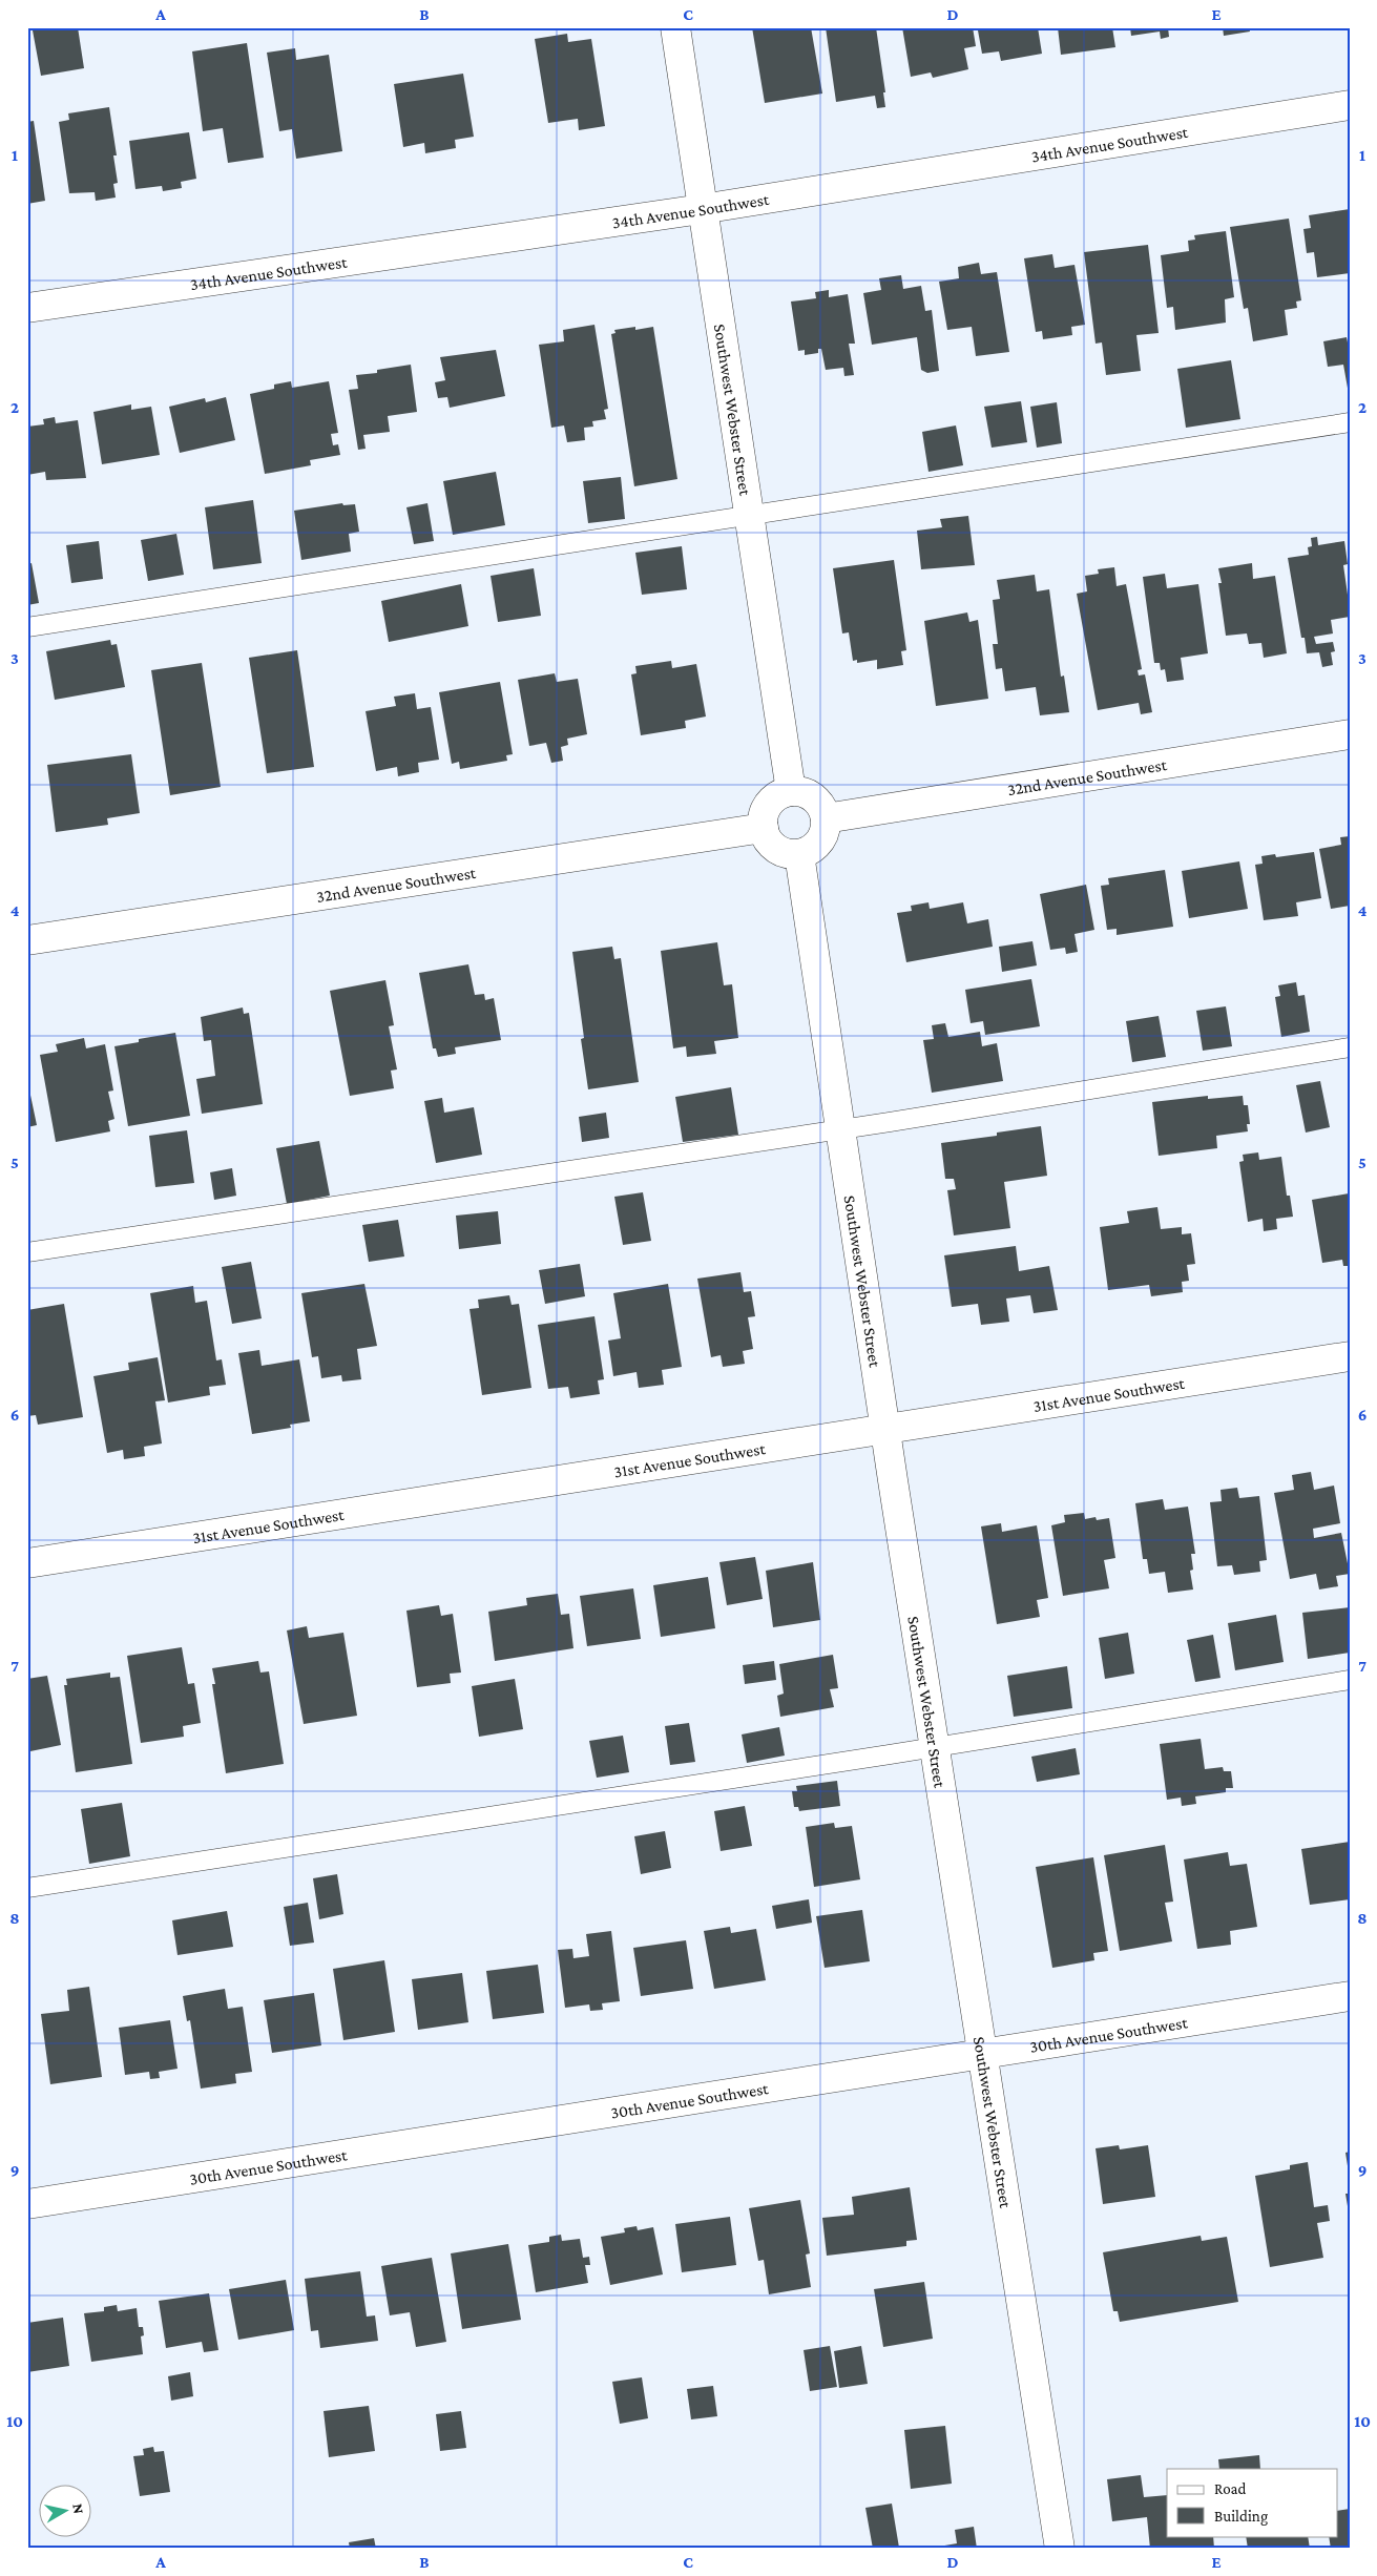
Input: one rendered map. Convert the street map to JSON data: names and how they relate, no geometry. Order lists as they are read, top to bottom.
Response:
{
  "streets": {
    "street": [
      "34th Avenue Southwest",
      "Southwest Webster Street",
      "32nd Avenue Southwest",
      "31st Avenue Southwest",
      "30th Avenue Southwest"
    ]
  },
  "crossings": [
    ["34th Avenue Southwest", "Southwest Webster Street"],
    ["Southwest Webster Street", "32nd Avenue Southwest"],
    ["Southwest Webster Street", "31st Avenue Southwest"],
    ["Southwest Webster Street", "30th Avenue Southwest"]
  ],
  "legend": ["Road", "Building"],
  "north": "right",
  "grid": {
    "columns": [
      "A",
      "B",
      "C",
      "D",
      "E"
    ],
    "rows": [
      "1",
      "2",
      "3",
      "4",
      "5",
      "6",
      "7",
      "8",
      "9",
      "10"
    ]
  }
}
